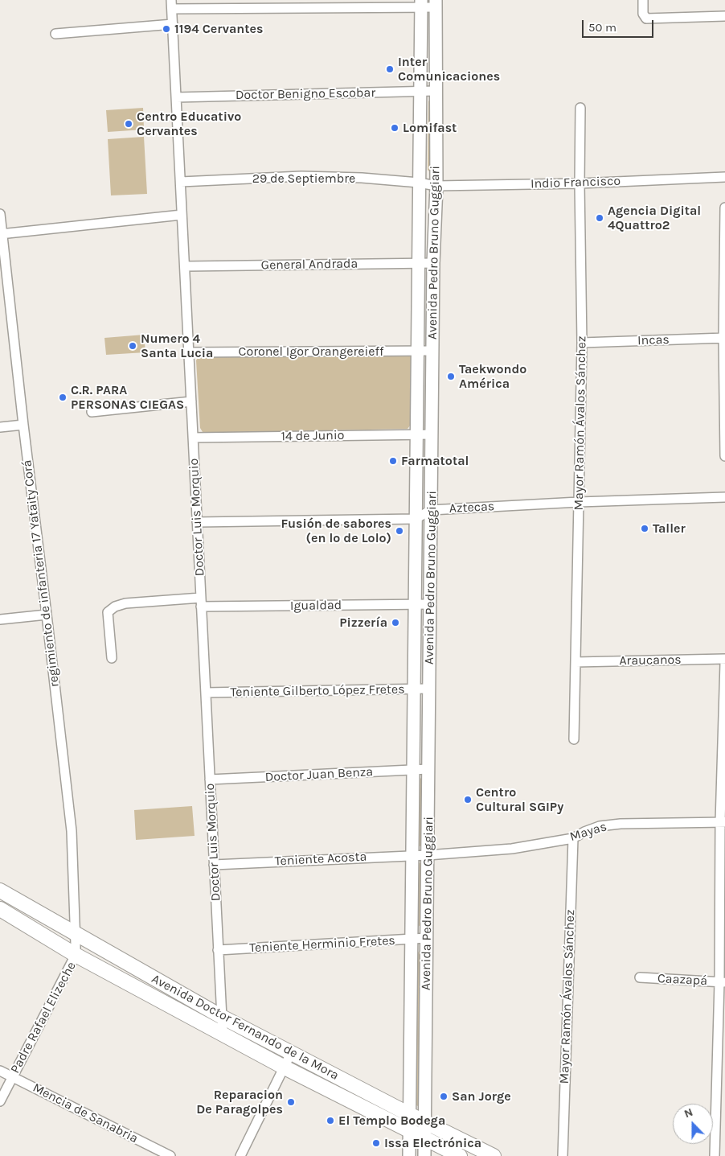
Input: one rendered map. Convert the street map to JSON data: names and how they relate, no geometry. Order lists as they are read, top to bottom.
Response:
{
  "streets": {
    "highway": ["Avenida Doctor Fernando de la Mora"],
    "main road": ["Avenida Pedro Bruno Guggiari"],
    "street": [
      "Doctor Benigno Escobar",
      "29 de Septiembre",
      "Indio Francisco",
      "General Andrada",
      "Incas",
      "Coronel Igor Orangereieff",
      "Mayor Ramón Ávalos Sánchez",
      "14 de Junio",
      "Aztecas",
      "Doctor Luis Morquio",
      "regimiento de infanteria 17 Yataity Corá",
      "Igualdad",
      "Araucanos",
      "Teniente Gilberto López Fretes",
      "Doctor Juan Benza",
      "Mayas",
      "Teniente Acosta",
      "Teniente Herminio Fretes",
      "Caazapá",
      "Padre Rafael Elizeche",
      "Mencia de Sanabria"
    ]
  },
  "crossings": [
    ["Doctor Benigno Escobar", "Avenida Pedro Bruno Guggiari"],
    ["Doctor Benigno Escobar", "Doctor Luis Morquio"],
    ["29 de Septiembre", "Indio Francisco"],
    ["29 de Septiembre", "Avenida Pedro Bruno Guggiari"],
    ["29 de Septiembre", "Doctor Luis Morquio"],
    ["Indio Francisco", "Avenida Pedro Bruno Guggiari"],
    ["Indio Francisco", "Mayor Ramón Ávalos Sánchez"],
    ["Avenida Pedro Bruno Guggiari", "General Andrada"],
    ["Avenida Pedro Bruno Guggiari", "Coronel Igor Orangereieff"],
    ["Avenida Pedro Bruno Guggiari", "14 de Junio"],
    ["Avenida Pedro Bruno Guggiari", "Aztecas"],
    ["Avenida Pedro Bruno Guggiari", "Igualdad"],
    ["Avenida Pedro Bruno Guggiari", "Teniente Gilberto López Fretes"],
    ["Avenida Pedro Bruno Guggiari", "Doctor Juan Benza"],
    ["Avenida Pedro Bruno Guggiari", "Mayas"],
    ["Avenida Pedro Bruno Guggiari", "Teniente Acosta"],
    ["Avenida Pedro Bruno Guggiari", "Teniente Herminio Fretes"],
    ["Avenida Pedro Bruno Guggiari", "Avenida Doctor Fernando de la Mora"],
    ["General Andrada", "Doctor Luis Morquio"],
    ["Incas", "Mayor Ramón Ávalos Sánchez"],
    ["Coronel Igor Orangereieff", "Doctor Luis Morquio"],
    ["Mayor Ramón Ávalos Sánchez", "Aztecas"],
    ["Mayor Ramón Ávalos Sánchez", "Araucanos"],
    ["Mayor Ramón Ávalos Sánchez", "Mayas"],
    ["14 de Junio", "Doctor Luis Morquio"],
    ["Aztecas", "Doctor Luis Morquio"],
    ["Doctor Luis Morquio", "Igualdad"],
    ["Doctor Luis Morquio", "Teniente Gilberto López Fretes"],
    ["Doctor Luis Morquio", "Doctor Juan Benza"],
    ["Doctor Luis Morquio", "Teniente Acosta"],
    ["Doctor Luis Morquio", "Teniente Herminio Fretes"],
    ["Doctor Luis Morquio", "Avenida Doctor Fernando de la Mora"],
    ["regimiento de infanteria 17 Yataity Corá", "Padre Rafael Elizeche"],
    ["regimiento de infanteria 17 Yataity Corá", "Avenida Doctor Fernando de la Mora"],
    ["Mayas", "Teniente Acosta"],
    ["Padre Rafael Elizeche", "Avenida Doctor Fernando de la Mora"],
    ["Padre Rafael Elizeche", "Mencia de Sanabria"]
  ],
  "places": [
    "1194 Cervantes",
    "Inter Comunicaciones",
    "Centro Educativo Cervantes",
    "Lomifast",
    "Agencia Digital 4Quattro2",
    "Numero 4 Santa Lucia",
    "Taekwondo América",
    "C.R. PARA PERSONAS CIEGAS",
    "Farmatotal",
    "Taller",
    "Fusión de sabores (en lo de Lolo)",
    "Pizzería",
    "Centro Cultural SGIPy",
    "San Jorge",
    "Reparacion De Paragolpes",
    "El Templo Bodega",
    "Issa Electrónica"
  ],
  "scale_bar": "50 m",
  "north": "top"
}
